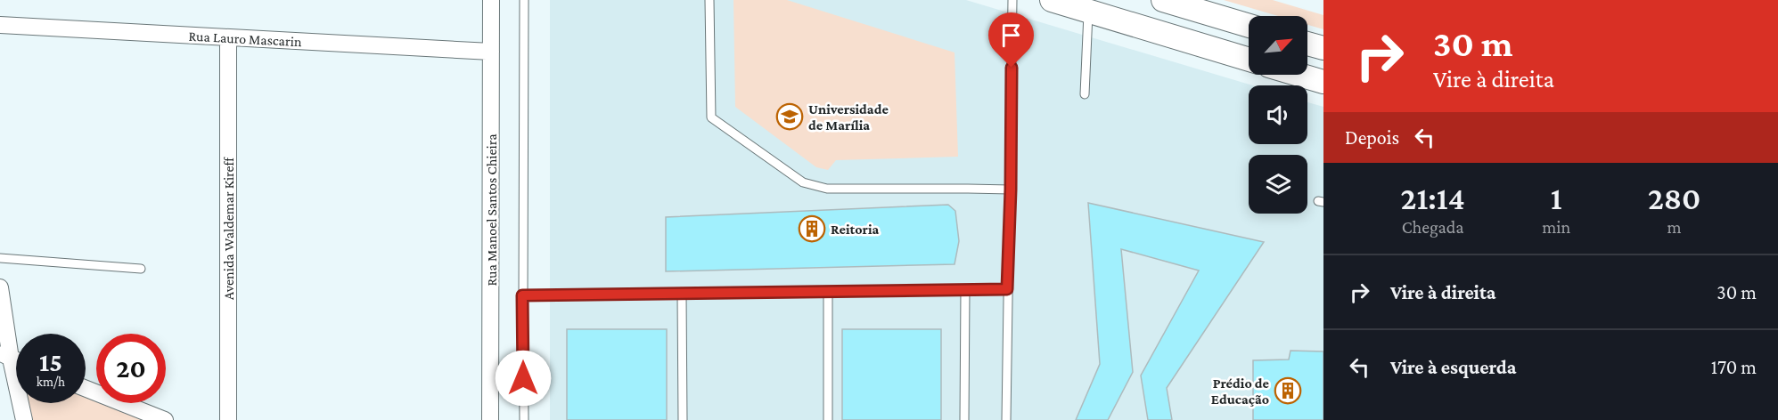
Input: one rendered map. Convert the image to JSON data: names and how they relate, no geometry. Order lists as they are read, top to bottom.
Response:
{
  "streets": {
    "street": ["Rua Lauro Mascarin", "Rua Manoel Santos Chieira", "Avenida Waldemar Kireff"]
  },
  "crossings": [
    ["Rua Lauro Mascarin", "Rua Manoel Santos Chieira"],
    ["Rua Lauro Mascarin", "Avenida Waldemar Kireff"]
  ],
  "places": {
    "school or university": ["Universidade de Marília"],
    "building": ["Reitoria", "Prédio de Educação"]
  },
  "north": "top right",
  "page": {
    "turn": ["30 m", "Vire à direita"],
    "then": "Depois",
    "eta": [
      "21:14",
      "Chegada",
      "1",
      "min",
      "280",
      "m"
    ],
    "list": [
      {
        "name": "Vire à direita",
        "value": "30 m"
      },
      {
        "name": "Vire à esquerda",
        "value": "170 m"
      }
    ],
    "speed": "15 km/h",
    "limit": "20"
  }
}
